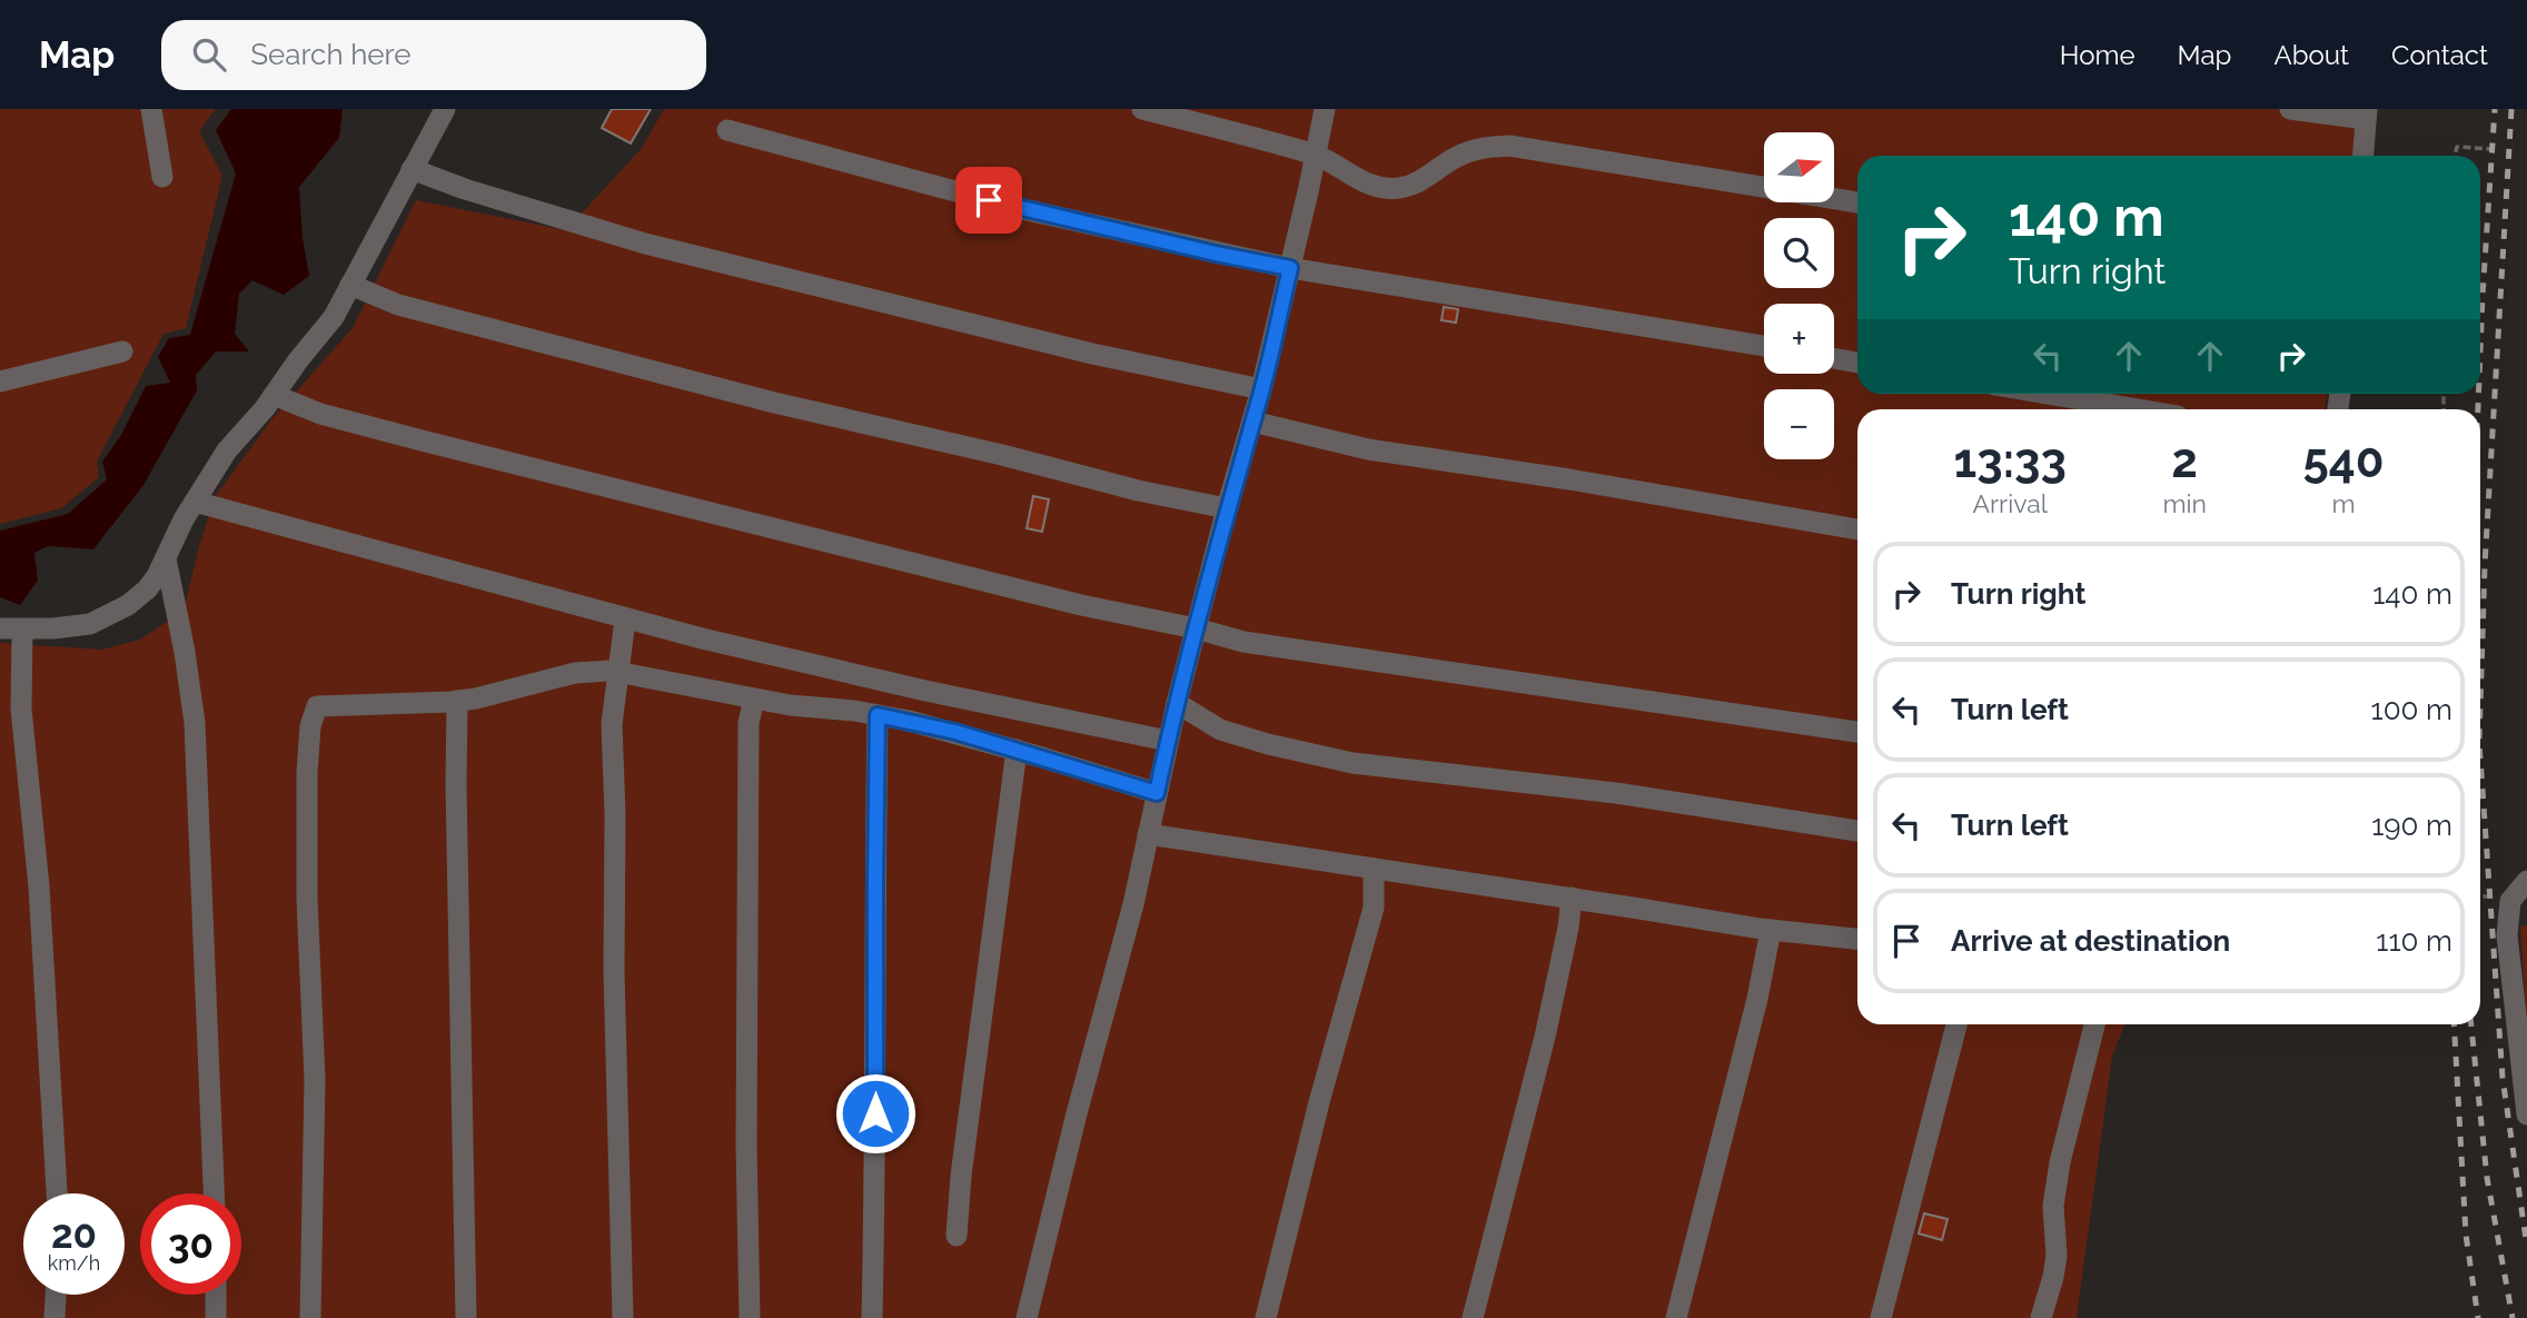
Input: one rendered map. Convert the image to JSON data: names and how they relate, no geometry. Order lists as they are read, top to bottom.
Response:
{
  "north": "right",
  "page": {
    "header": "Map",
    "search": "Search here",
    "nav": [
      "Home",
      "Map",
      "About",
      "Contact"
    ],
    "map_buttons": ["+", "−"],
    "turn": ["140 m", "Turn right"],
    "eta": [
      "13:33",
      "Arrival",
      "2",
      "min",
      "540",
      "m"
    ],
    "list": [
      {
        "name": "Turn right",
        "value": "140 m"
      },
      {
        "name": "Turn left",
        "value": "100 m"
      },
      {
        "name": "Turn left",
        "value": "190 m"
      },
      {
        "name": "Arrive at destination",
        "value": "110 m"
      }
    ],
    "speed": "20 km/h",
    "limit": "30"
  }
}
